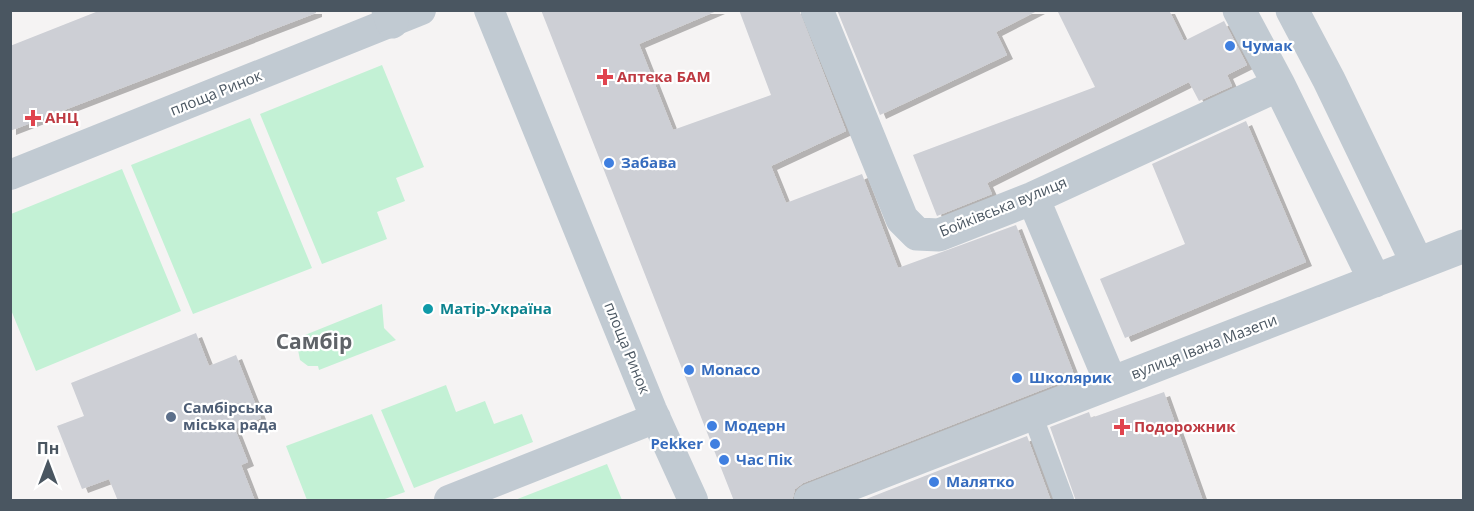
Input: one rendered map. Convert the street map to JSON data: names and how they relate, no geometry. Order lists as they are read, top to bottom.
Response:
{
  "streets": {
    "street": ["площа Ринок", "Бойківська вулиця", "вулиця Івана Мазепи"]
  },
  "districts": ["Самбір"],
  "places": {
    "other": [
      "Чумак",
      "Забава",
      "Матір-Україна",
      "Monaco",
      "Школярик",
      "Самбірська міська рада",
      "Модерн",
      "Pekker",
      "Час Пік",
      "Малятко"
    ],
    "health": ["Аптека БАМ", "АНЦ", "Подорожник"]
  },
  "north": "top"
}
